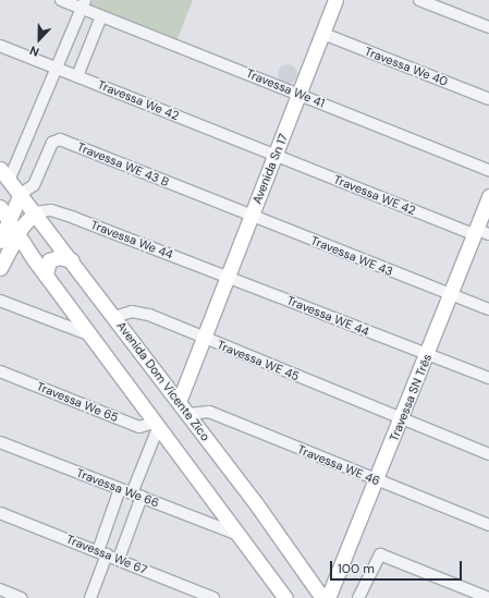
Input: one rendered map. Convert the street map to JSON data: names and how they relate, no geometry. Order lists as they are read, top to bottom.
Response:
{
  "streets": {
    "main road": ["Avenida Sn 17", "Avenida Dom Vicente Zico", "Travessa SN Três"],
    "street": [
      "Travessa We 40",
      "Travessa We 41",
      "Travessa We 42",
      "Travessa WE 43 B",
      "Travessa WE 42",
      "Travessa We 44",
      "Travessa WE 43",
      "Travessa WE 44",
      "Travessa WE 45",
      "Travessa We 65",
      "Travessa WE 46",
      "Travessa We 66",
      "Travessa We 67"
    ]
  },
  "crossings": [
    ["Travessa We 40", "Avenida Sn 17"],
    ["Travessa We 41", "Avenida Sn 17"],
    ["Travessa We 42", "Avenida Sn 17"],
    ["Travessa We 42", "Travessa WE 42"],
    ["Travessa WE 43 B", "Avenida Sn 17"],
    ["Travessa WE 43 B", "Travessa WE 43"],
    ["Travessa WE 43 B", "Avenida Dom Vicente Zico"],
    ["Avenida Sn 17", "Travessa WE 42"],
    ["Avenida Sn 17", "Travessa We 44"],
    ["Avenida Sn 17", "Travessa WE 43"],
    ["Avenida Sn 17", "Travessa WE 44"],
    ["Avenida Sn 17", "Travessa WE 45"],
    ["Avenida Sn 17", "Avenida Dom Vicente Zico"],
    ["Travessa WE 42", "Travessa SN Três"],
    ["Travessa We 44", "Travessa WE 44"],
    ["Travessa We 44", "Avenida Dom Vicente Zico"],
    ["Travessa WE 43", "Travessa SN Três"],
    ["Travessa WE 44", "Travessa SN Três"],
    ["Travessa WE 45", "Avenida Dom Vicente Zico"],
    ["Travessa WE 45", "Travessa SN Três"],
    ["Avenida Dom Vicente Zico", "Travessa WE 46"],
    ["Travessa SN Três", "Travessa WE 46"]
  ],
  "scale_bar": "100 m",
  "north": "bottom"
}
